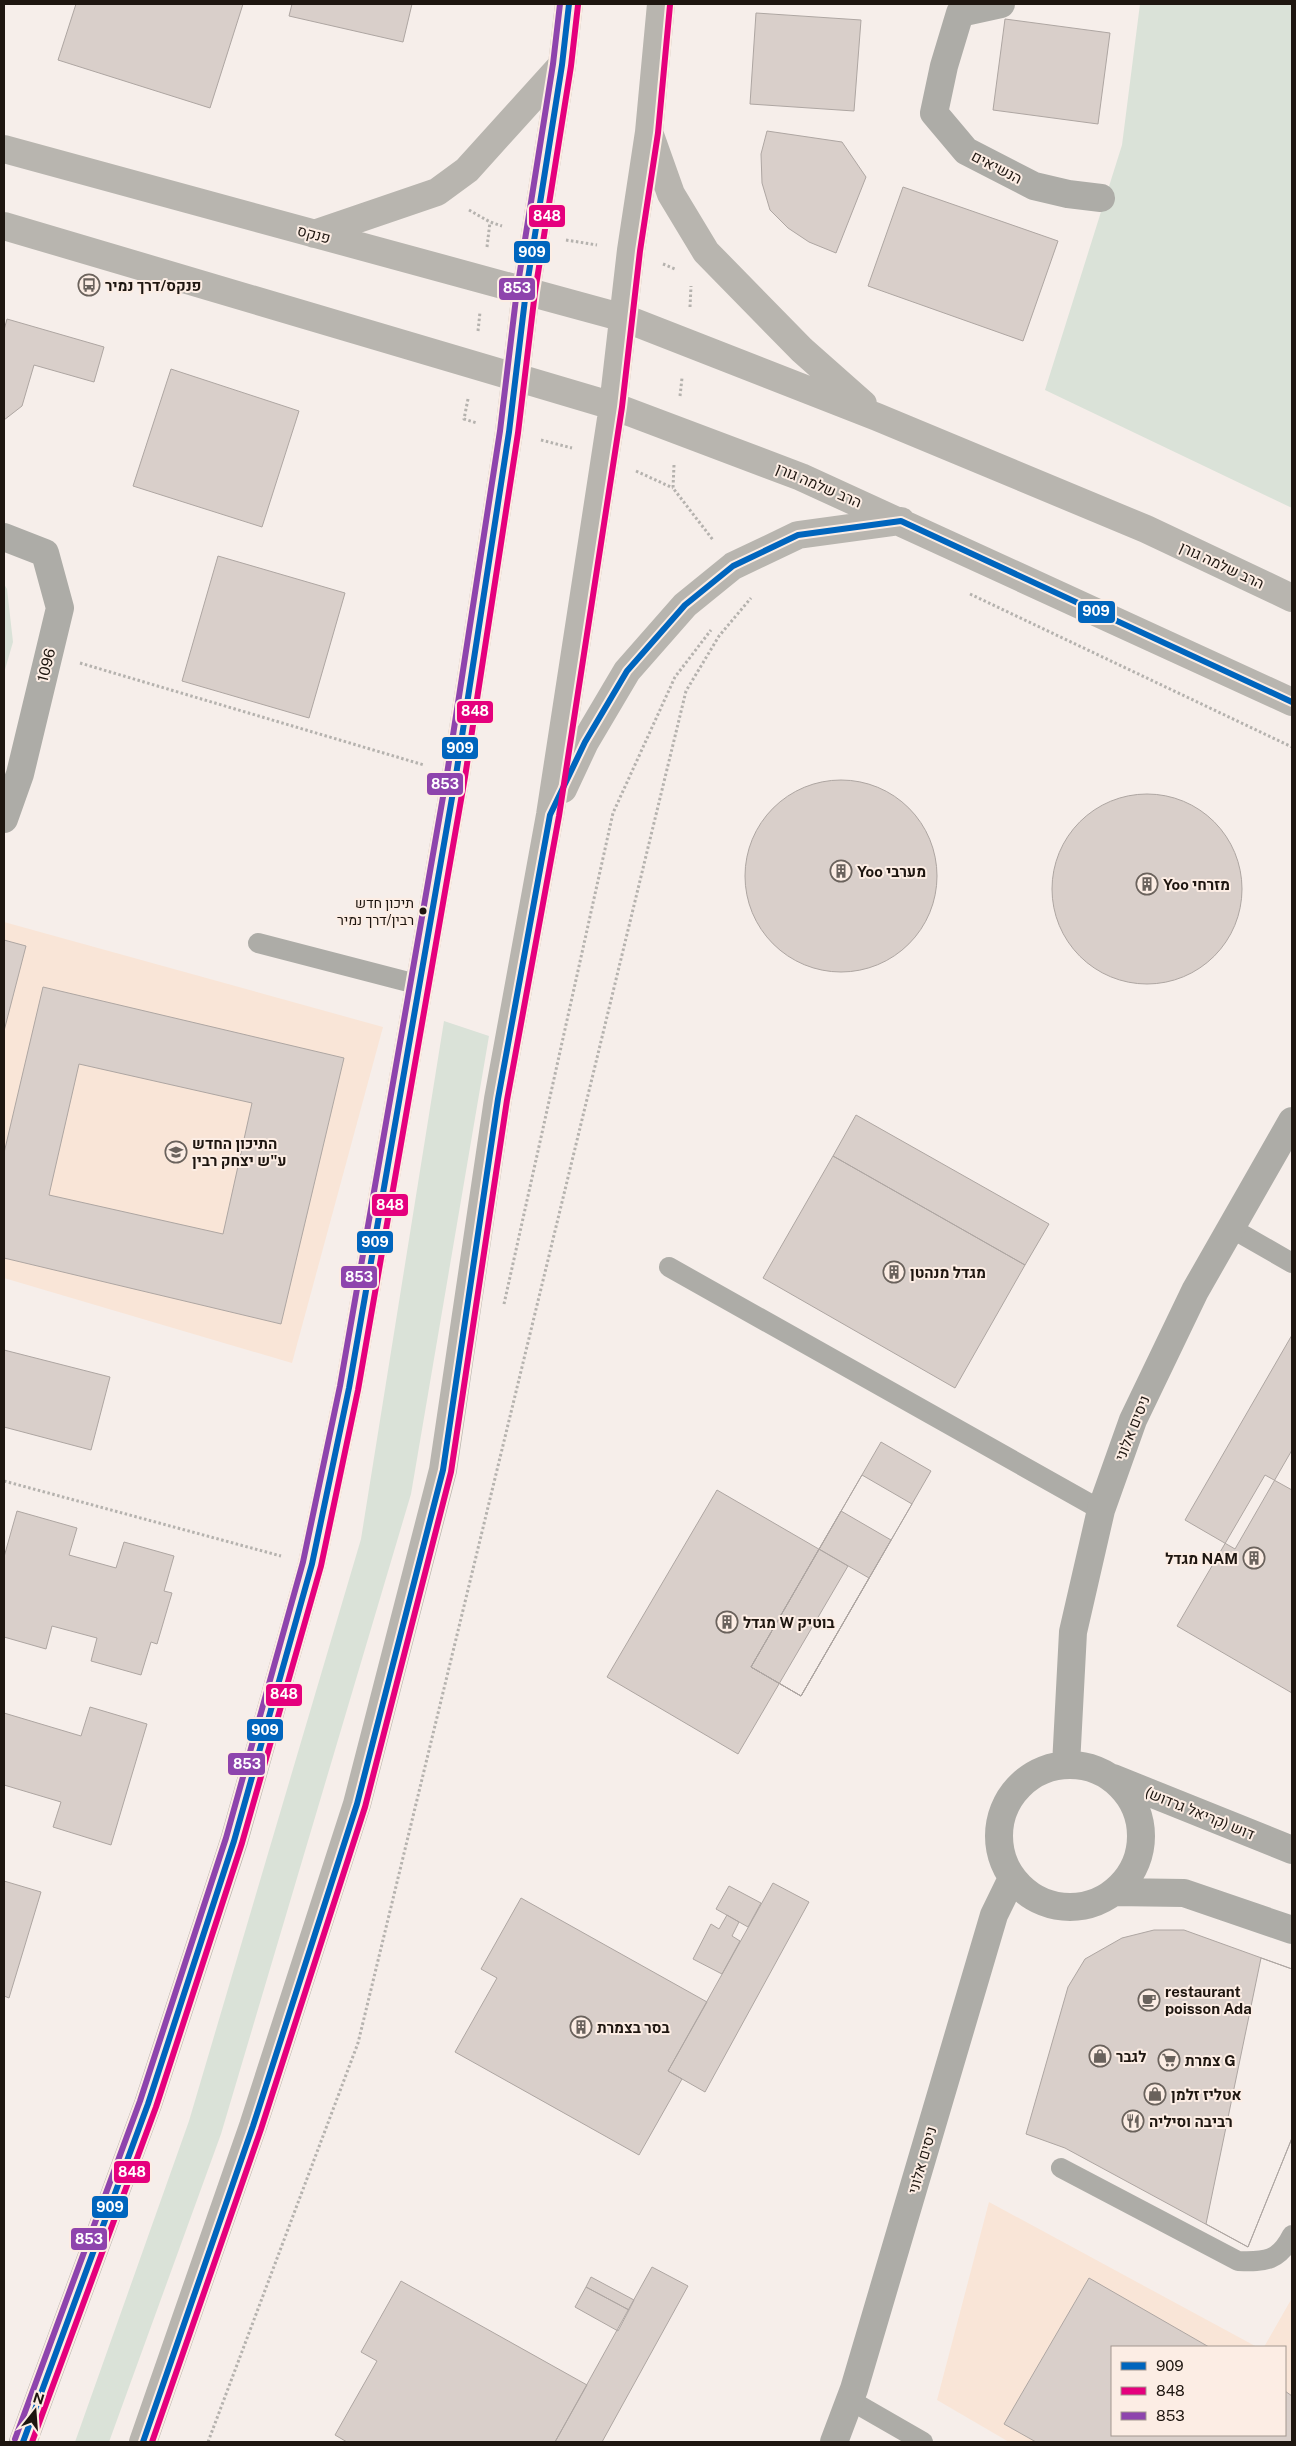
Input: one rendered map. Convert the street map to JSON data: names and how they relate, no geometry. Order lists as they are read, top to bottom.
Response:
{
  "streets": {
    "main road": ["פנקס", "הרב שלמה גורן"],
    "street": [
      "הנשיאים",
      "1096",
      "ניסים אלוני",
      "דוש (קריאל גרדוש)"
    ]
  },
  "crossings": [
    ["פנקס", "הרב שלמה גורן"],
    ["ניסים אלוני", "דוש (קריאל גרדוש)"]
  ],
  "places": {
    "bus stop": ["פנקס/דרך נמיר"],
    "building": [
      "Yoo מערבי",
      "Yoo מזרחי",
      "מגדל מנהטן",
      "מגדל NAM",
      "מגדל W בוטיק",
      "בסר בצמרת"
    ],
    "other": ["תיכון חדש רבין/דרך נמיר"],
    "school or university": ["התיכון החדש ע\"ש יצחק רבין"],
    "cafe": ["restaurant poisson Ada"],
    "shop": ["לגבר", "אטליז זלמן"],
    "supermarket": ["צמרת G"],
    "restaurant": ["רביבה וסיליה"]
  },
  "lines": ["transit line 909", "transit line 853", "transit line 848"],
  "legend": ["909", "848", "853"],
  "north": "top"
}
